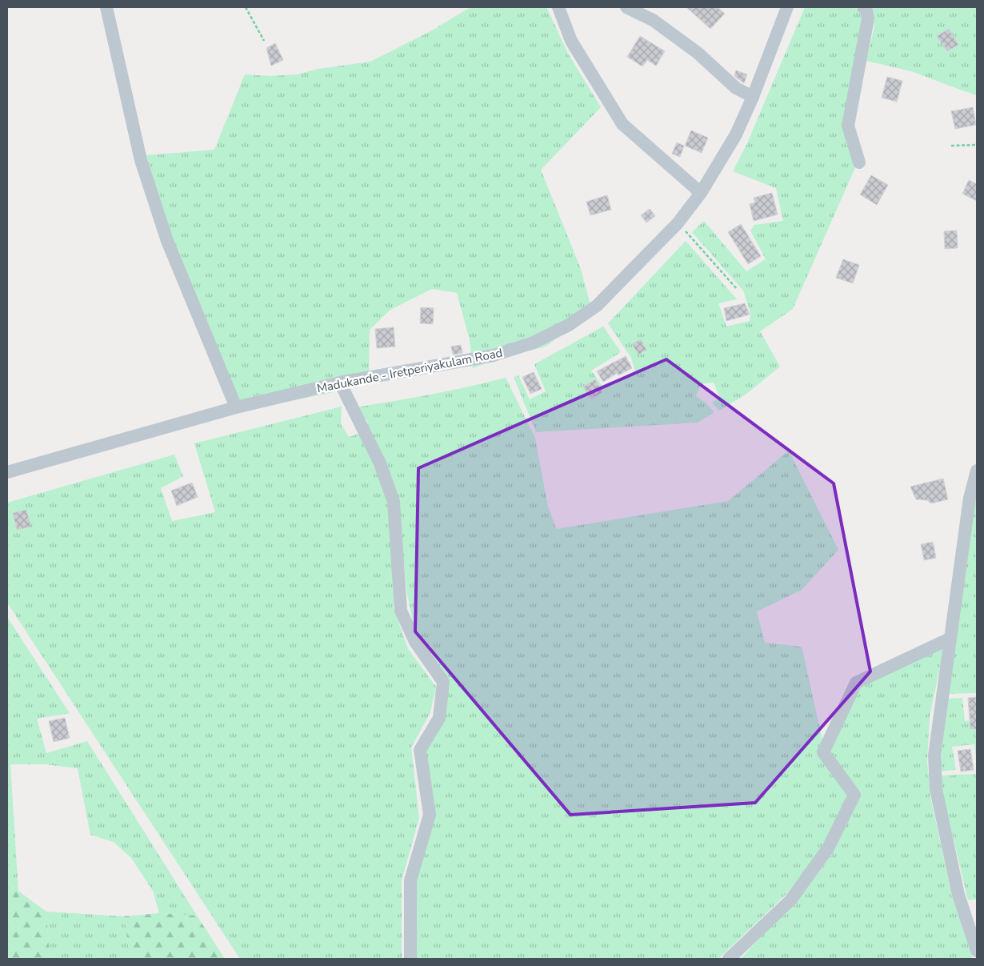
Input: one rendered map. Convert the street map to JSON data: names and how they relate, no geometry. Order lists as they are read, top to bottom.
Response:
{
  "streets": {
    "street": ["Madukande - Iretperiyakulam Road"]
  }
}
